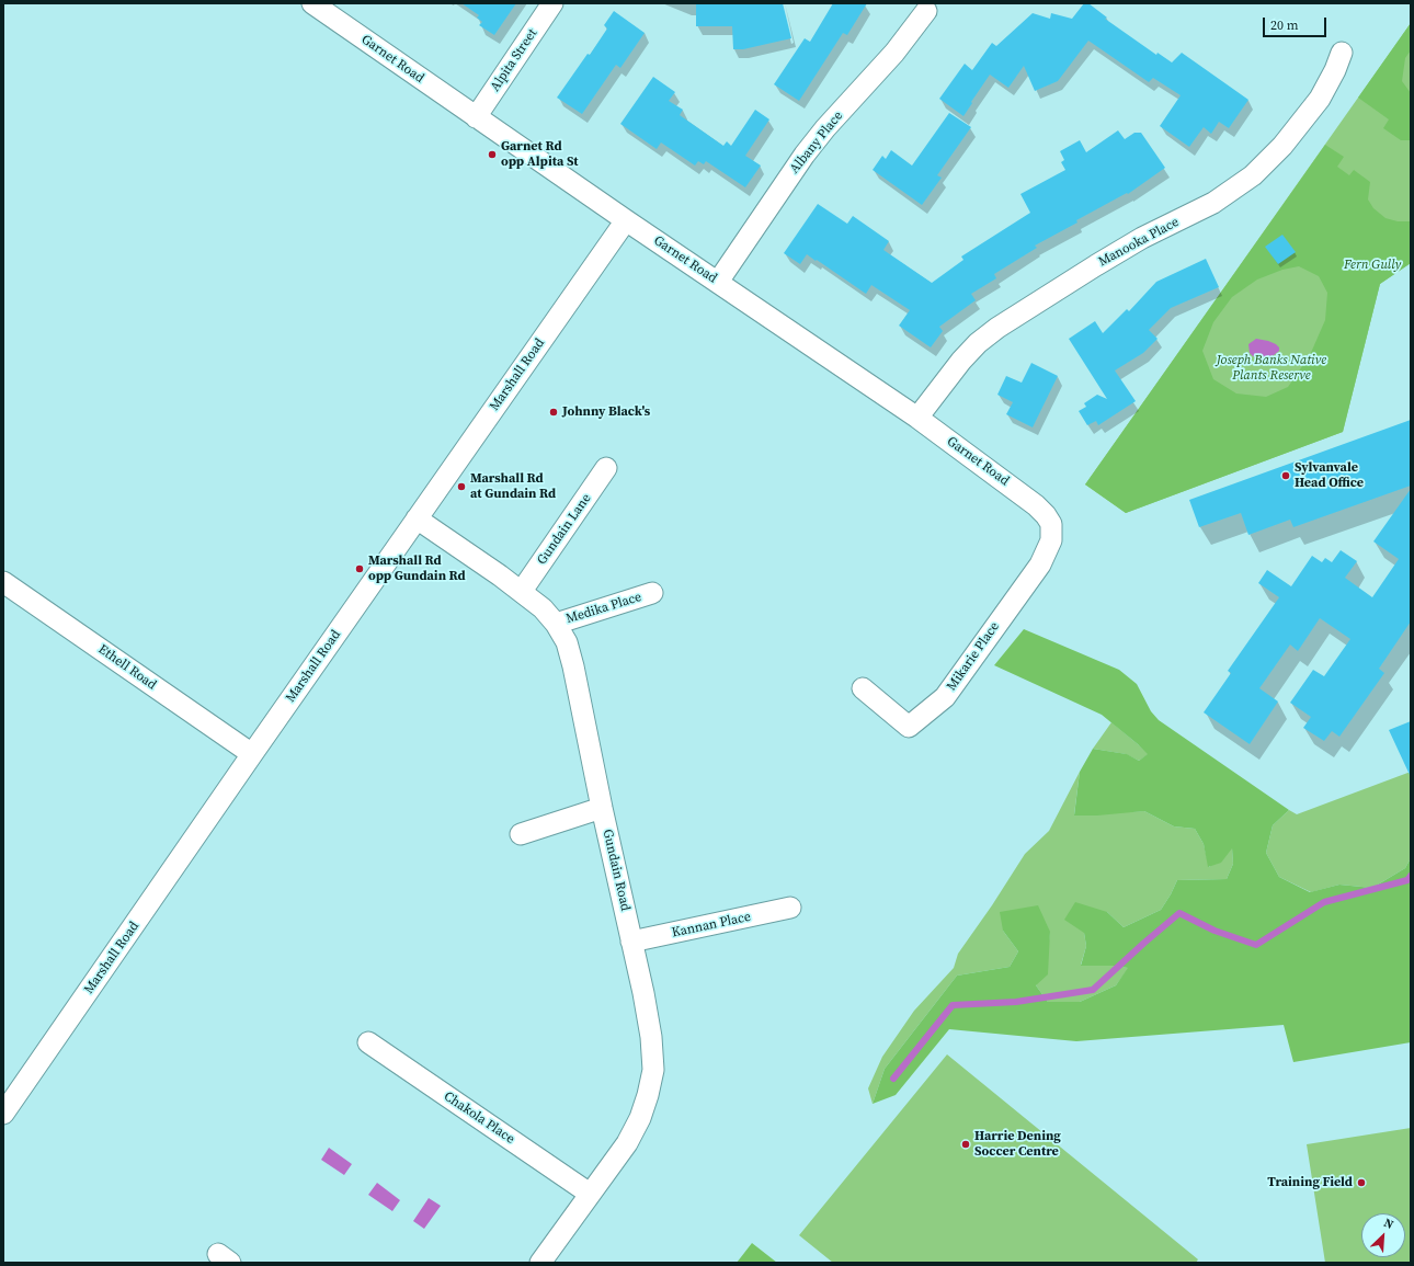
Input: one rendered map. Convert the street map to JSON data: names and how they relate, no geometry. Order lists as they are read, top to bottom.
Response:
{
  "streets": {
    "street": [
      "Garnet Road",
      "Alpita Street",
      "Albany Place",
      "Manooka Place",
      "Marshall Road",
      "Gundain Lane",
      "Medika Place",
      "Mikarie Place",
      "Ethell Road",
      "Gundain Road",
      "Kannan Place",
      "Chakola Place"
    ]
  },
  "crossings": [
    ["Garnet Road", "Alpita Street"],
    ["Garnet Road", "Albany Place"],
    ["Garnet Road", "Manooka Place"],
    ["Garnet Road", "Marshall Road"],
    ["Garnet Road", "Mikarie Place"],
    ["Marshall Road", "Ethell Road"],
    ["Marshall Road", "Gundain Road"],
    ["Gundain Lane", "Gundain Road"],
    ["Medika Place", "Gundain Road"],
    ["Gundain Road", "Kannan Place"],
    ["Gundain Road", "Chakola Place"]
  ],
  "parks": ["Fern Gully", "Joseph Banks Native Plants Reserve"],
  "places": [
    "Garnet Rd opp Alpita St",
    "Johnny Black's",
    "Sylvanvale Head Office",
    "Marshall Rd at Gundain Rd",
    "Marshall Rd opp Gundain Rd",
    "Harrie Dening Soccer Centre",
    "Training Field"
  ],
  "scale_bar": "20 m",
  "north": "top right"
}
